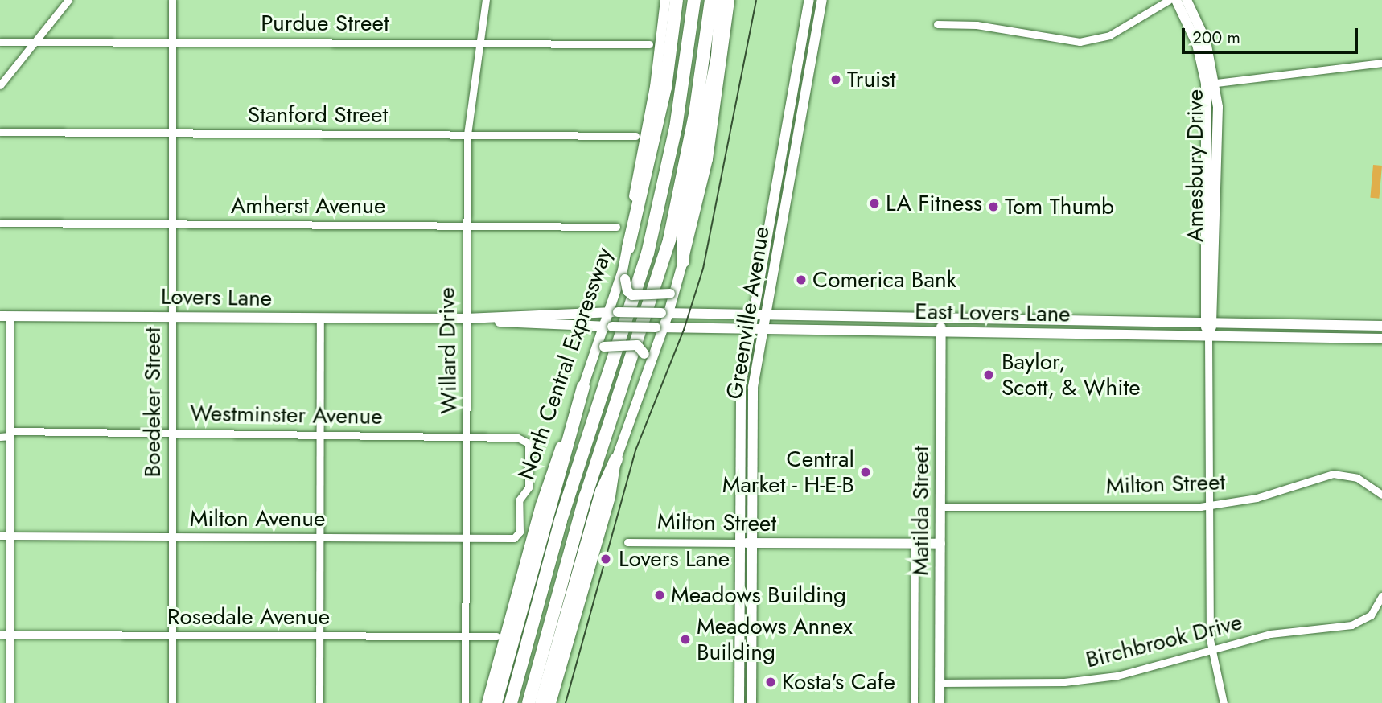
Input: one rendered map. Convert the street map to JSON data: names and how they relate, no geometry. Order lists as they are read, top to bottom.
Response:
{
  "streets": {
    "highway": ["North Central Expressway"],
    "main road": [
      "Amesbury Drive",
      "Lovers Lane",
      "Greenville Avenue",
      "East Lovers Lane",
      "Milton Street",
      "Matilda Street"
    ],
    "street": [
      "Purdue Street",
      "Stanford Street",
      "Amherst Avenue",
      "Willard Drive",
      "Boedeker Street",
      "Westminster Avenue",
      "Milton Avenue",
      "Rosedale Avenue",
      "Birchbrook Drive"
    ]
  },
  "crossings": [
    ["Purdue Street", "Willard Drive"],
    ["Purdue Street", "Boedeker Street"],
    ["Stanford Street", "Willard Drive"],
    ["Stanford Street", "Boedeker Street"],
    ["Amesbury Drive", "East Lovers Lane"],
    ["Amesbury Drive", "Milton Street"],
    ["Amesbury Drive", "Birchbrook Drive"],
    ["Amherst Avenue", "Willard Drive"],
    ["Amherst Avenue", "Boedeker Street"],
    ["Lovers Lane", "East Lovers Lane"],
    ["Lovers Lane", "Willard Drive"],
    ["Lovers Lane", "North Central Expressway"],
    ["Lovers Lane", "Boedeker Street"],
    ["Greenville Avenue", "East Lovers Lane"],
    ["Greenville Avenue", "Milton Street"],
    ["East Lovers Lane", "North Central Expressway"],
    ["East Lovers Lane", "Matilda Street"],
    ["Willard Drive", "Westminster Avenue"],
    ["Willard Drive", "Milton Avenue"],
    ["Willard Drive", "Rosedale Avenue"],
    ["Boedeker Street", "Westminster Avenue"],
    ["Boedeker Street", "Milton Avenue"],
    ["Boedeker Street", "Rosedale Avenue"],
    ["Westminster Avenue", "Milton Avenue"],
    ["Milton Street", "Matilda Street"],
    ["Matilda Street", "Birchbrook Drive"]
  ],
  "places": [
    "Truist",
    "LA Fitness",
    "Tom Thumb",
    "Comerica Bank",
    "Baylor, Scott, & White",
    "Central Market - H-E-B",
    "Lovers Lane",
    "Meadows Building",
    "Meadows Annex Building",
    "Kosta's Cafe"
  ],
  "scale_bar": "200 m"
}
